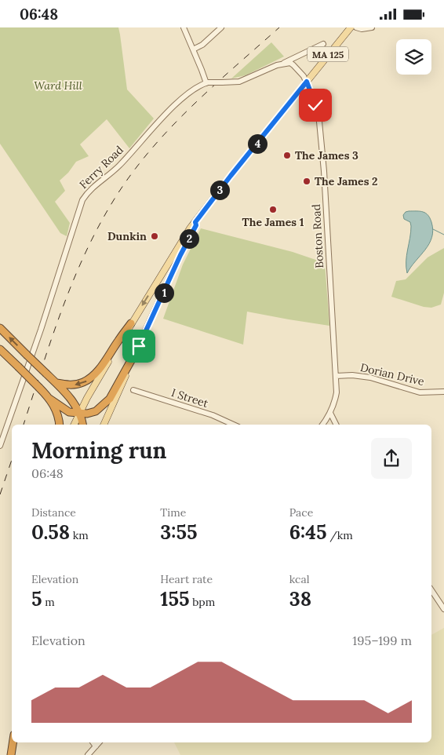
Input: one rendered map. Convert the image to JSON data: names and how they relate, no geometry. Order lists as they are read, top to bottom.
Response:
{
  "streets": {
    "main road": ["MA 125"],
    "street": [
      "Ferry Road",
      "Boston Road",
      "Dorian Drive",
      "I Street"
    ]
  },
  "crossings": [
    ["MA 125", "Boston Road"],
    ["Boston Road", "Dorian Drive"]
  ],
  "parks": ["Ward Hill"],
  "places": [
    "The James 3",
    "The James 2",
    "The James 1",
    "Dunkin"
  ],
  "page": {
    "status": "06:48",
    "pins": [
      "4",
      "3",
      "2",
      "1"
    ],
    "heading": ["Morning run", "06:48"],
    "stats": [
      ["Distance", "0.58 km"],
      ["Time", "3:55"],
      ["Pace", "6:45 /km"],
      ["Elevation", "5 m"],
      ["Heart rate", "155 bpm"],
      ["kcal", "38"]
    ],
    "chart": ["Elevation", "195–199 m"]
  }
}
